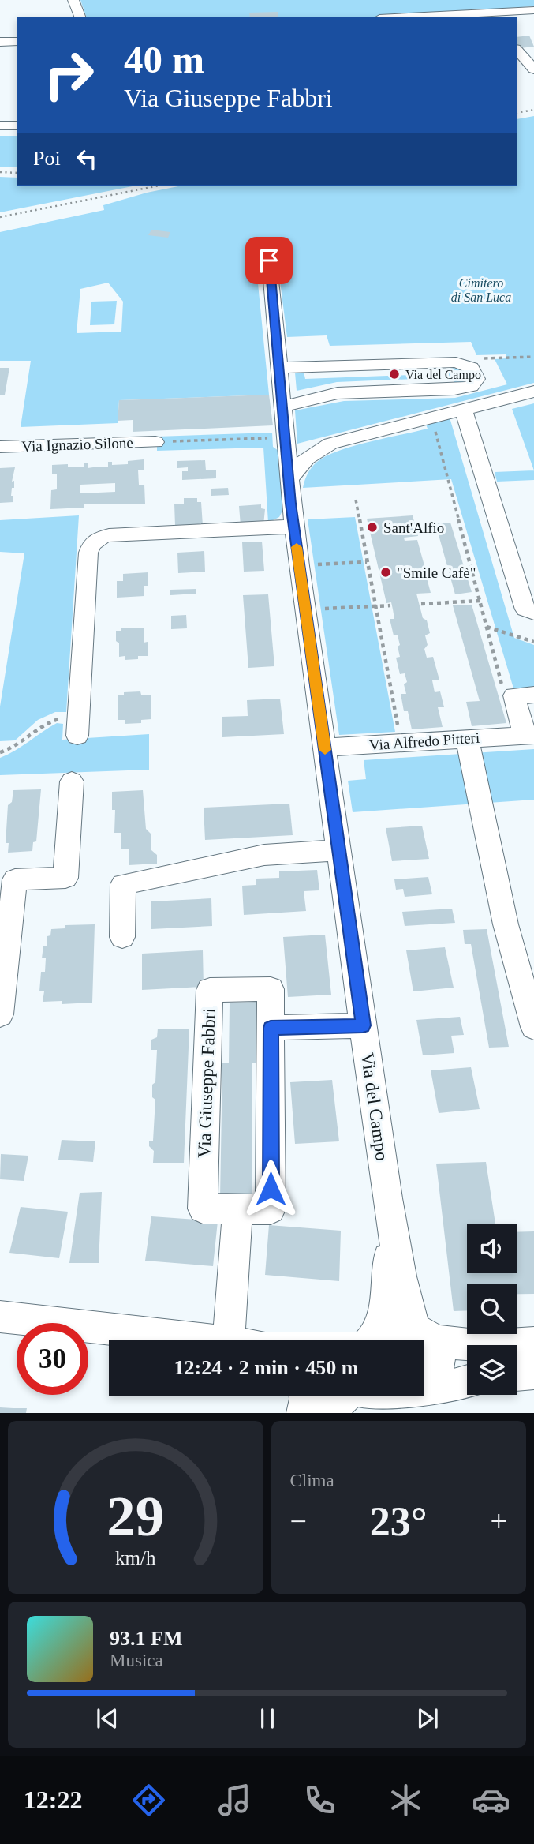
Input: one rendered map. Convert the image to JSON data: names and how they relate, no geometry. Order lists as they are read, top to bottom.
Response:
{
  "streets": {
    "street": [
      "Via Ignazio Silone",
      "Via Alfredo Pitteri",
      "Via Giuseppe Fabbri",
      "Via del Campo"
    ]
  },
  "crossings": [
    ["Via Alfredo Pitteri", "Via del Campo"]
  ],
  "parks": ["Cimitero di San Luca"],
  "places": ["Via del Campo", "Sant'Alfio", "\"Smile Cafè\""],
  "page": {
    "turn": ["40 m", "Via Giuseppe Fabbri"],
    "then": "Poi",
    "limit": "30",
    "trip": "12:24 · 2 min · 450 m",
    "tile": "Clima",
    "heat": ["−", "23°", "+"],
    "song": ["93.1 FM", "Musica"],
    "tabs": "12:22",
    "gauge": ["29", "km/h"]
  }
}
